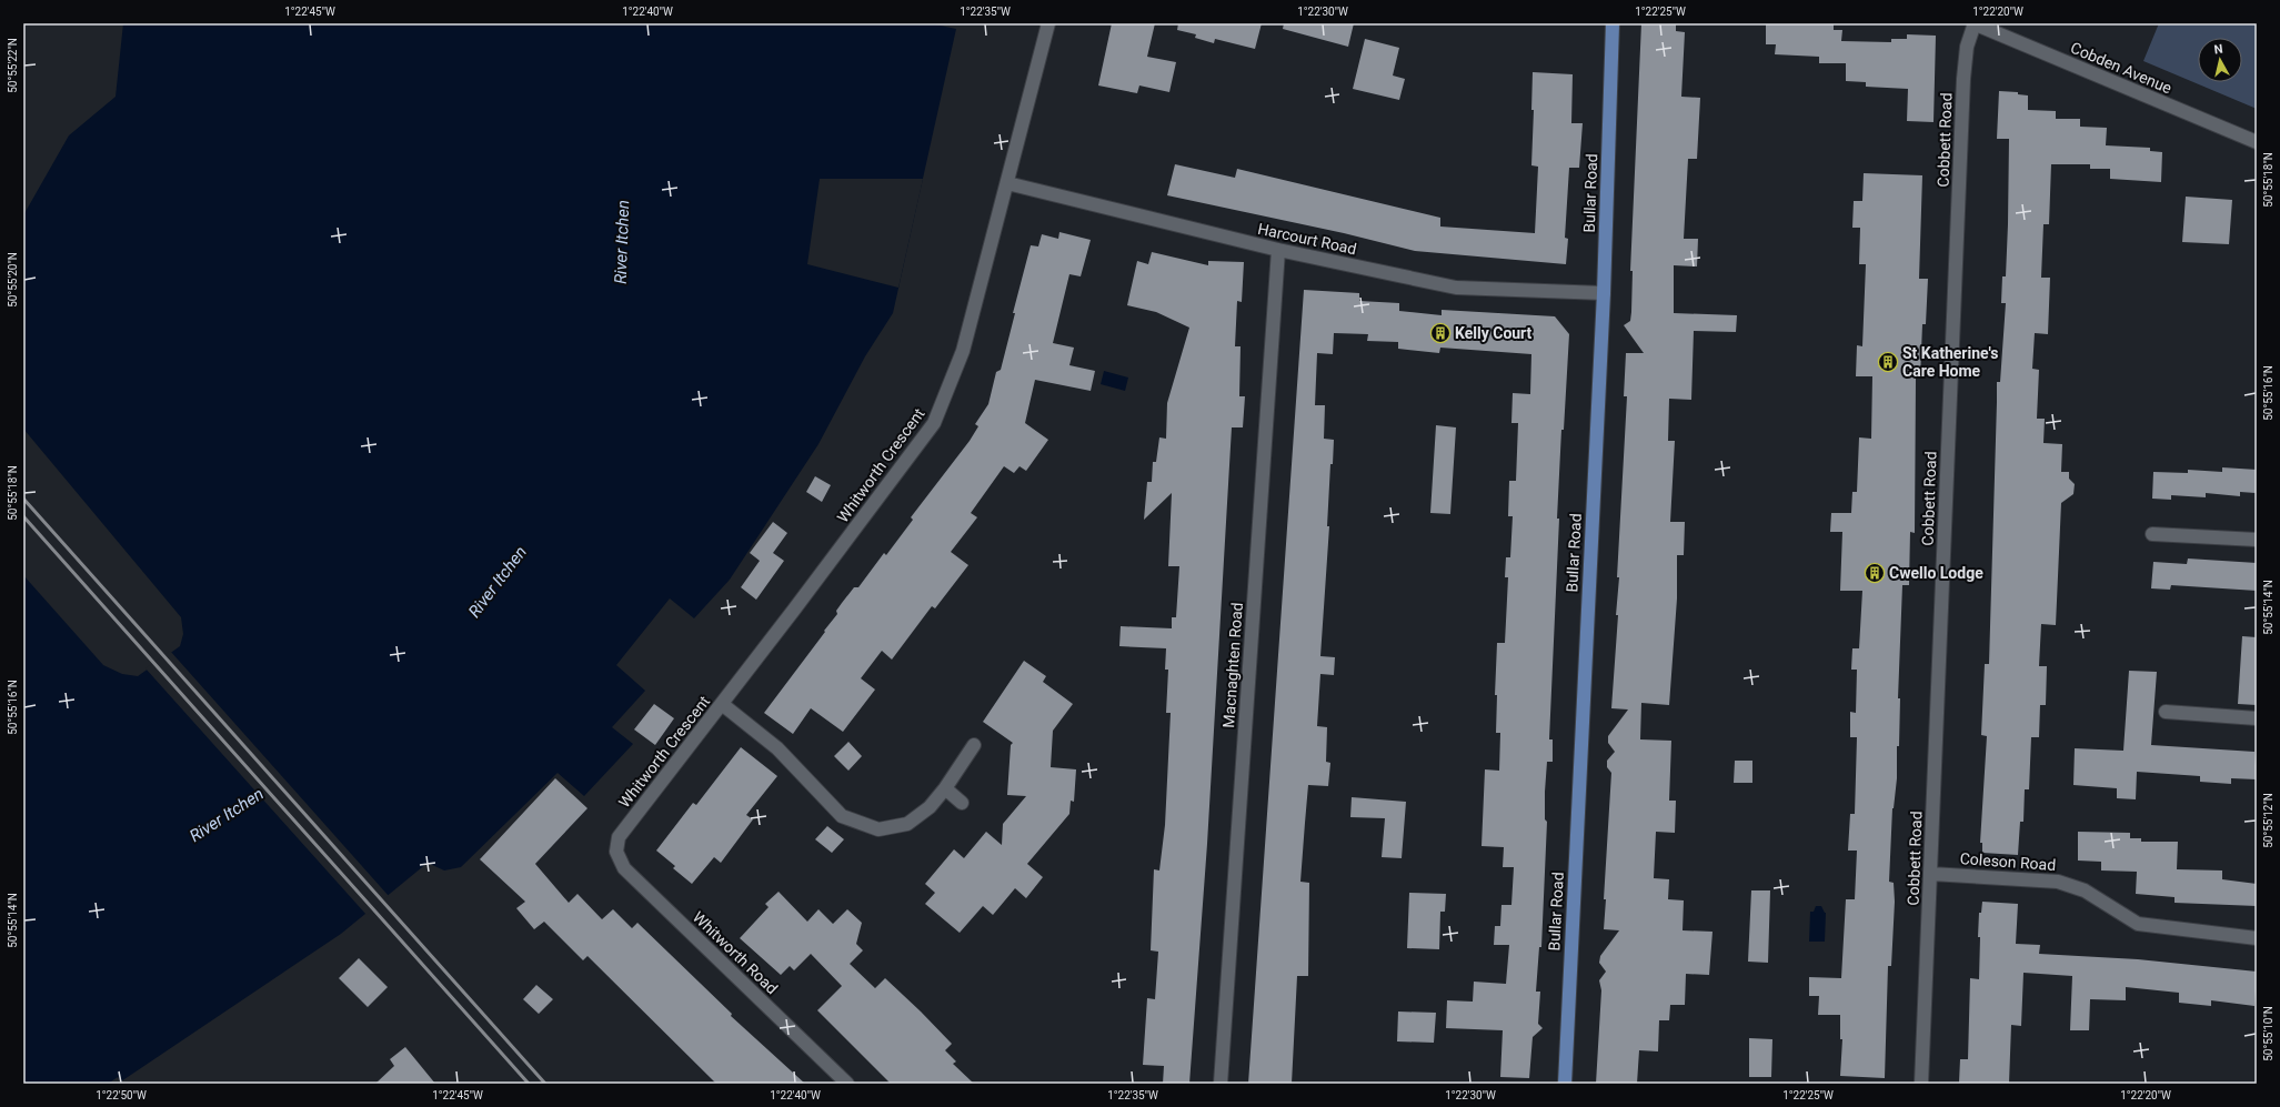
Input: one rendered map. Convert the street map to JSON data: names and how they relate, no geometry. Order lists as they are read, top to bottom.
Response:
{
  "streets": {
    "main road": ["Bullar Road"],
    "street": [
      "Cobden Avenue",
      "Cobbett Road",
      "Harcourt Road",
      "Whitworth Crescent",
      "Macnaghten Road",
      "Coleson Road",
      "Whitworth Road"
    ]
  },
  "crossings": [
    ["Cobden Avenue", "Cobbett Road"],
    ["Cobbett Road", "Coleson Road"],
    ["Bullar Road", "Harcourt Road"],
    ["Harcourt Road", "Whitworth Crescent"],
    ["Harcourt Road", "Macnaghten Road"],
    ["Whitworth Crescent", "Whitworth Road"]
  ],
  "water": ["River Itchen"],
  "places": {
    "building": ["Kelly Court", "St Katherine's Care Home", "Cwello Lodge"]
  },
  "north": "top",
  "coordinates": [
    "1°22'45\"W",
    "1°22'40\"W",
    "1°22'35\"W",
    "1°22'30\"W",
    "1°22'25\"W",
    "1°22'20\"W",
    "50°55'22\"N",
    "50°55'18\"N",
    "50°55'20\"N",
    "50°55'16\"N",
    "50°55'14\"N",
    "50°55'12\"N",
    "50°55'10\"N",
    "1°22'50\"W"
  ]
}
